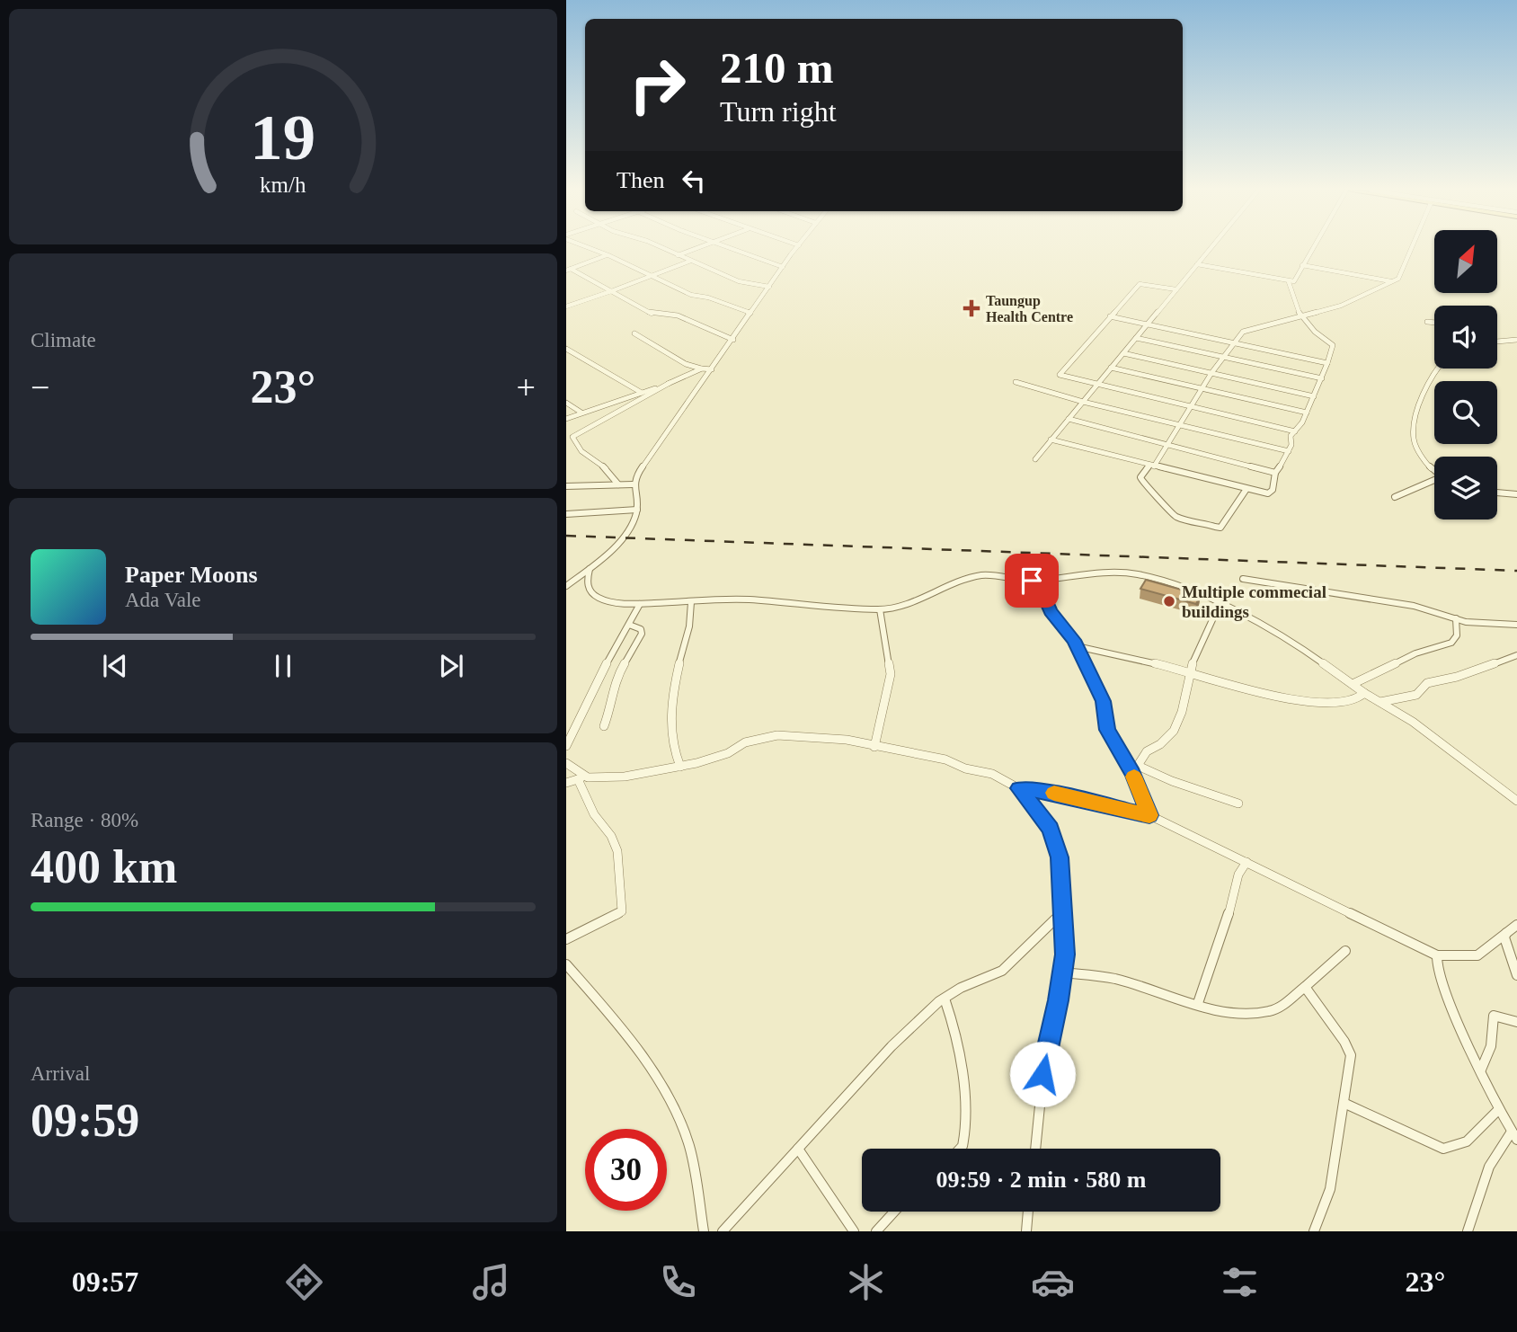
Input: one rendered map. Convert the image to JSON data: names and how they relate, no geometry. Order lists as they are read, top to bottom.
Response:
{
  "places": {
    "health": ["Taungup Health Centre"],
    "other": ["Multiple commecial buildings"]
  },
  "north": "top right",
  "page": {
    "turn": ["210 m", "Turn right"],
    "then": "Then",
    "tile": [
      "Climate",
      ["Range · 80%", "400 km"],
      ["Arrival", "09:59"]
    ],
    "heat": ["−", "23°", "+"],
    "song": ["Paper Moons", "Ada Vale"],
    "limit": "30",
    "trip": "09:59 · 2 min · 580 m",
    "tabs": ["09:57", "23°"],
    "gauge": ["19", "km/h"]
  }
}
